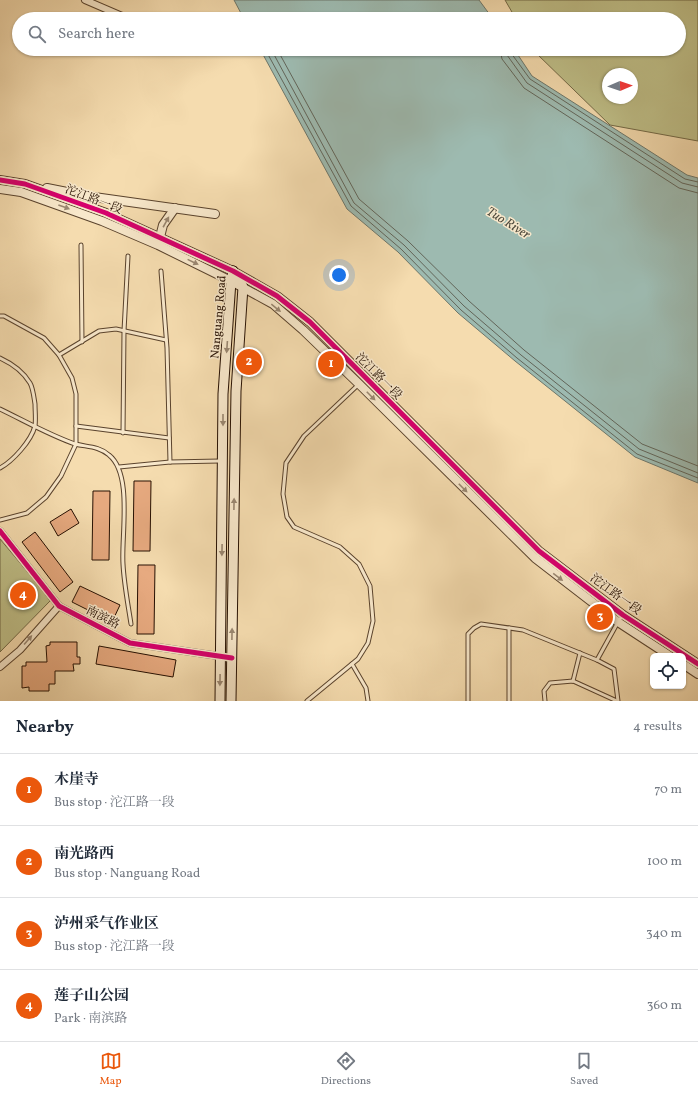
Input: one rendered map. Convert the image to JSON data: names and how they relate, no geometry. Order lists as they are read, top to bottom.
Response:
{
  "streets": {
    "main road": ["Nanguang Road"],
    "street": ["沱江路一段", "南滨路"]
  },
  "crossings": [
    ["沱江路一段", "Nanguang Road"],
    ["Nanguang Road", "南滨路"]
  ],
  "water": ["Tuo River"],
  "north": "right",
  "page": {
    "search": "Search here",
    "pins": [
      "2",
      "1",
      "4",
      "3"
    ],
    "heading": ["Nearby", "4 results"],
    "list": [
      {
        "mark": "1",
        "name": "木崖寺",
        "note": "Bus stop · 沱江路一段",
        "value": "70 m"
      },
      {
        "mark": "2",
        "name": "南光路西",
        "note": "Bus stop · Nanguang Road",
        "value": "100 m"
      },
      {
        "mark": "3",
        "name": "泸州采气作业区",
        "note": "Bus stop · 沱江路一段",
        "value": "340 m"
      },
      {
        "mark": "4",
        "name": "莲子山公园",
        "note": "Park · 南滨路",
        "value": "360 m"
      }
    ],
    "nav": ["Map", "Directions", "Saved"]
  }
}
